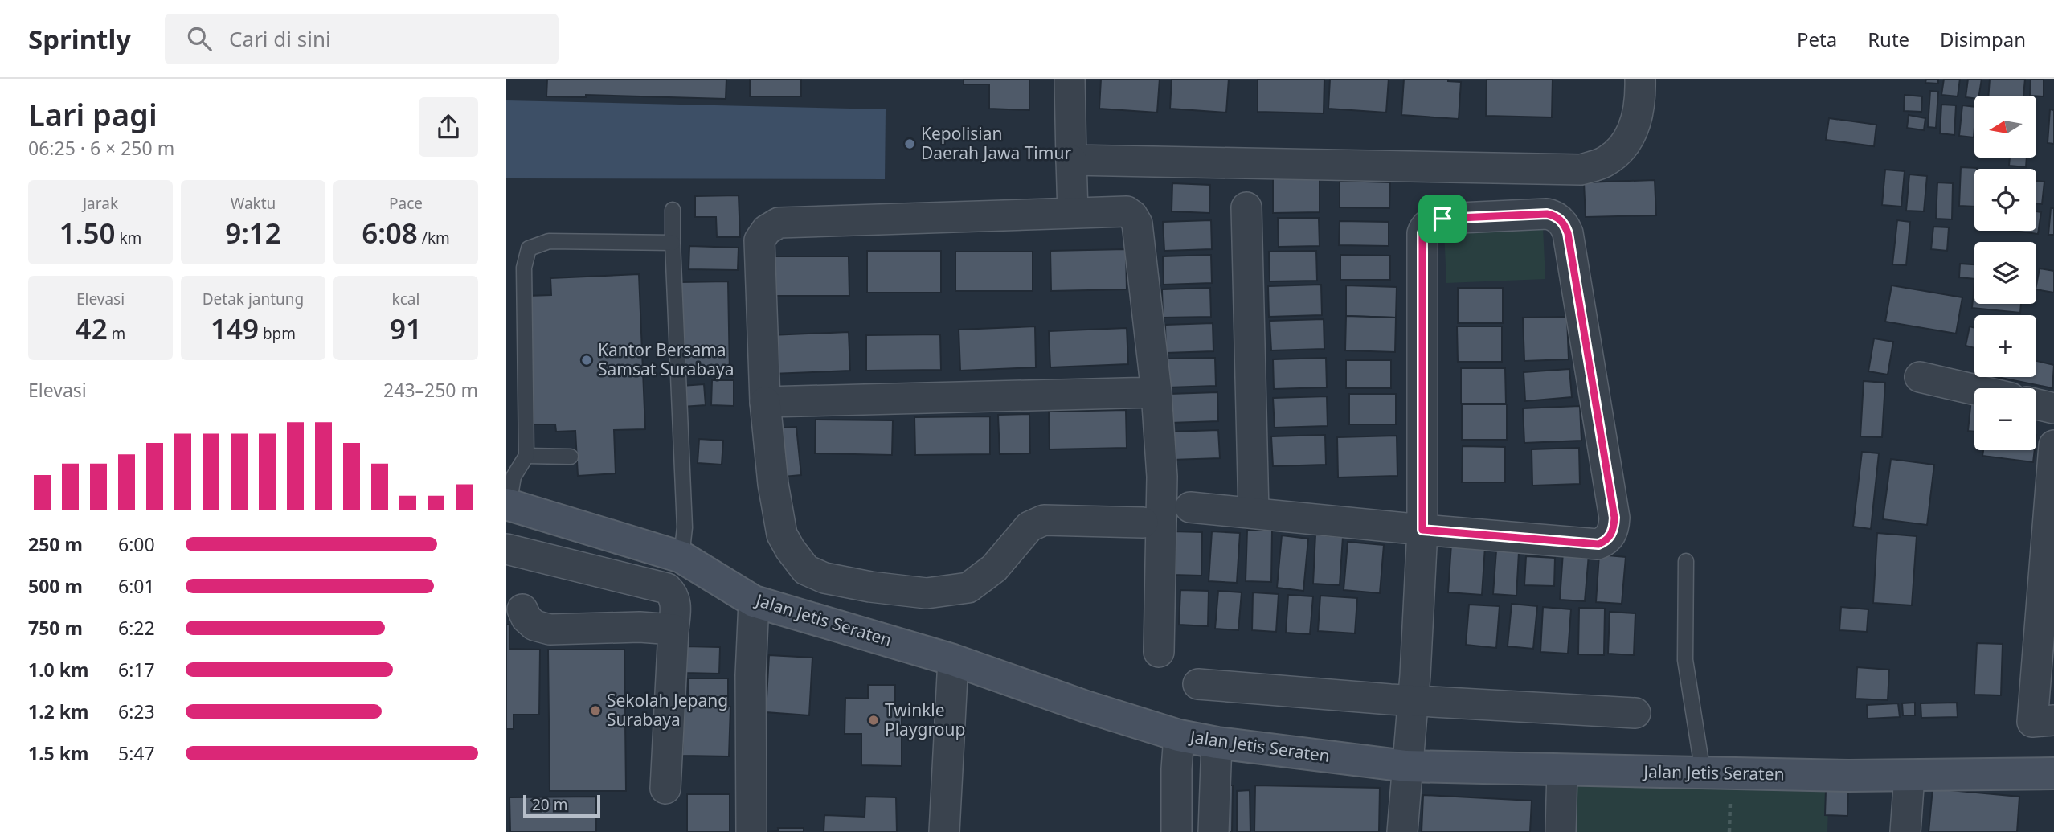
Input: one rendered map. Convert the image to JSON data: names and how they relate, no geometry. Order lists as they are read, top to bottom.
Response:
{
  "streets": {
    "street": ["Jalan Jetis Seraten"]
  },
  "places": [
    "Kepolisian Daerah Jawa Timur",
    "Kantor Bersama Samsat Surabaya",
    "Sekolah Jepang Surabaya",
    "Twinkle Playgroup"
  ],
  "scale_bar": "20 m",
  "north": "left",
  "page": {
    "header": "Sprintly",
    "search": "Cari di sini",
    "nav": ["Peta", "Rute", "Disimpan"],
    "heading": ["Lari pagi", "06:25 · 6 × 250 m"],
    "map_buttons": ["+", "−"],
    "stats": [
      ["Jarak", "1.50 km"],
      ["Waktu", "9:12"],
      ["Pace", "6:08 /km"],
      ["Elevasi", "42 m"],
      ["Detak jantung", "149 bpm"],
      ["kcal", "91"]
    ],
    "chart": ["Elevasi", "243–250 m"],
    "list": [
      {
        "name": "250 m",
        "note": "6:00"
      },
      {
        "name": "500 m",
        "note": "6:01"
      },
      {
        "name": "750 m",
        "note": "6:22"
      },
      {
        "name": "1.0 km",
        "note": "6:17"
      },
      {
        "name": "1.2 km",
        "note": "6:23"
      },
      {
        "name": "1.5 km",
        "note": "5:47"
      }
    ],
    "scale": "20 m"
  }
}
